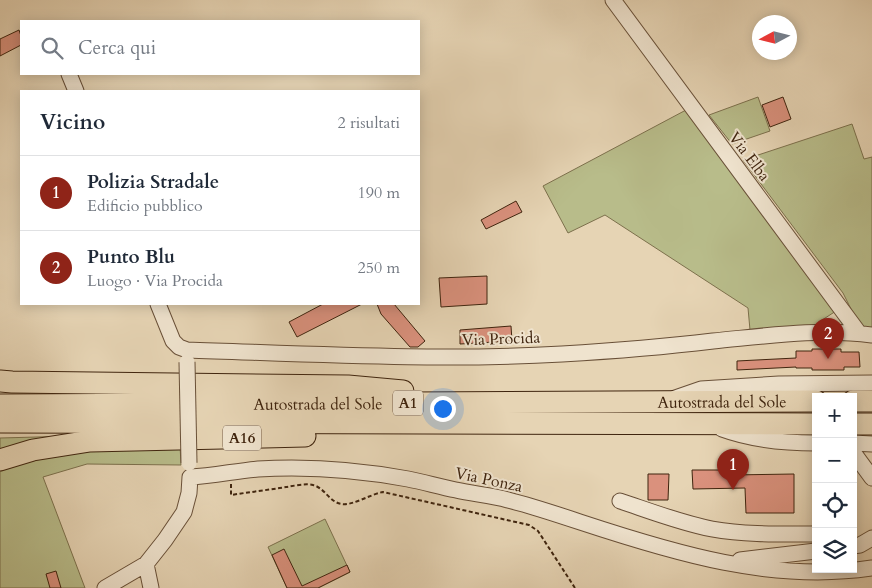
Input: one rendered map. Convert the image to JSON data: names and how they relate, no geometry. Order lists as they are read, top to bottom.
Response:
{
  "streets": {
    "highway": ["Autostrada del Sole", "A1", "A16"],
    "street": ["Via Elba", "Via Procida", "Via Ponza"]
  },
  "crossings": [
    ["Via Elba", "Via Procida"],
    ["Autostrada del Sole", "A16"]
  ],
  "north": "left",
  "page": {
    "search": "Cerca qui",
    "heading": ["Vicino", "2 risultati"],
    "list": [
      {
        "mark": "1",
        "name": "Polizia Stradale",
        "note": "Edificio pubblico",
        "value": "190 m"
      },
      {
        "mark": "2",
        "name": "Punto Blu",
        "note": "Luogo · Via Procida",
        "value": "250 m"
      }
    ],
    "pins": ["2", "1"],
    "map_buttons": ["+", "−"]
  }
}
